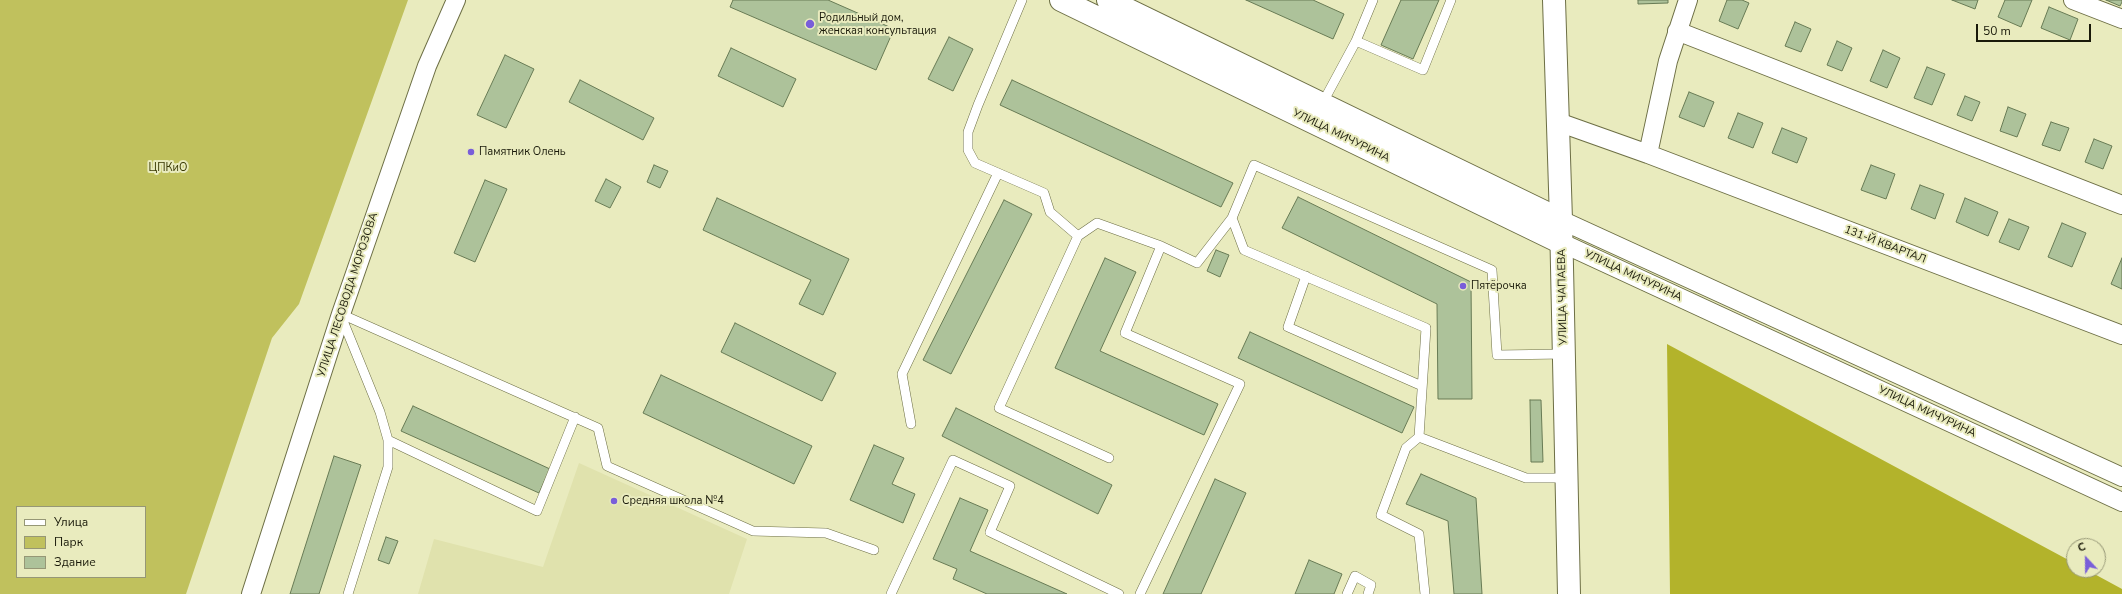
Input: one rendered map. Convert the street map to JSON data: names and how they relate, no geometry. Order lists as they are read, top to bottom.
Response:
{
  "streets": {
    "street": [
      "УЛИЦА МИЧУРИНА",
      "131-Й КВАРТАЛ",
      "УЛИЦА ЛЕСОВОДА МОРОЗОВА",
      "УЛИЦА ЧАПАЕВА"
    ]
  },
  "crossings": [
    ["УЛИЦА МИЧУРИНА", "УЛИЦА ЧАПАЕВА"],
    ["131-Й КВАРТАЛ", "УЛИЦА ЧАПАЕВА"]
  ],
  "parks": ["ЦПКиО"],
  "places": [
    "Родильный дом, женская консультация",
    "Памятник Олень",
    "Пятёрочка",
    "Средняя школа №4"
  ],
  "legend": ["Улица", "Парк", "Здание"],
  "scale_bar": "50 m",
  "north": "top"
}
